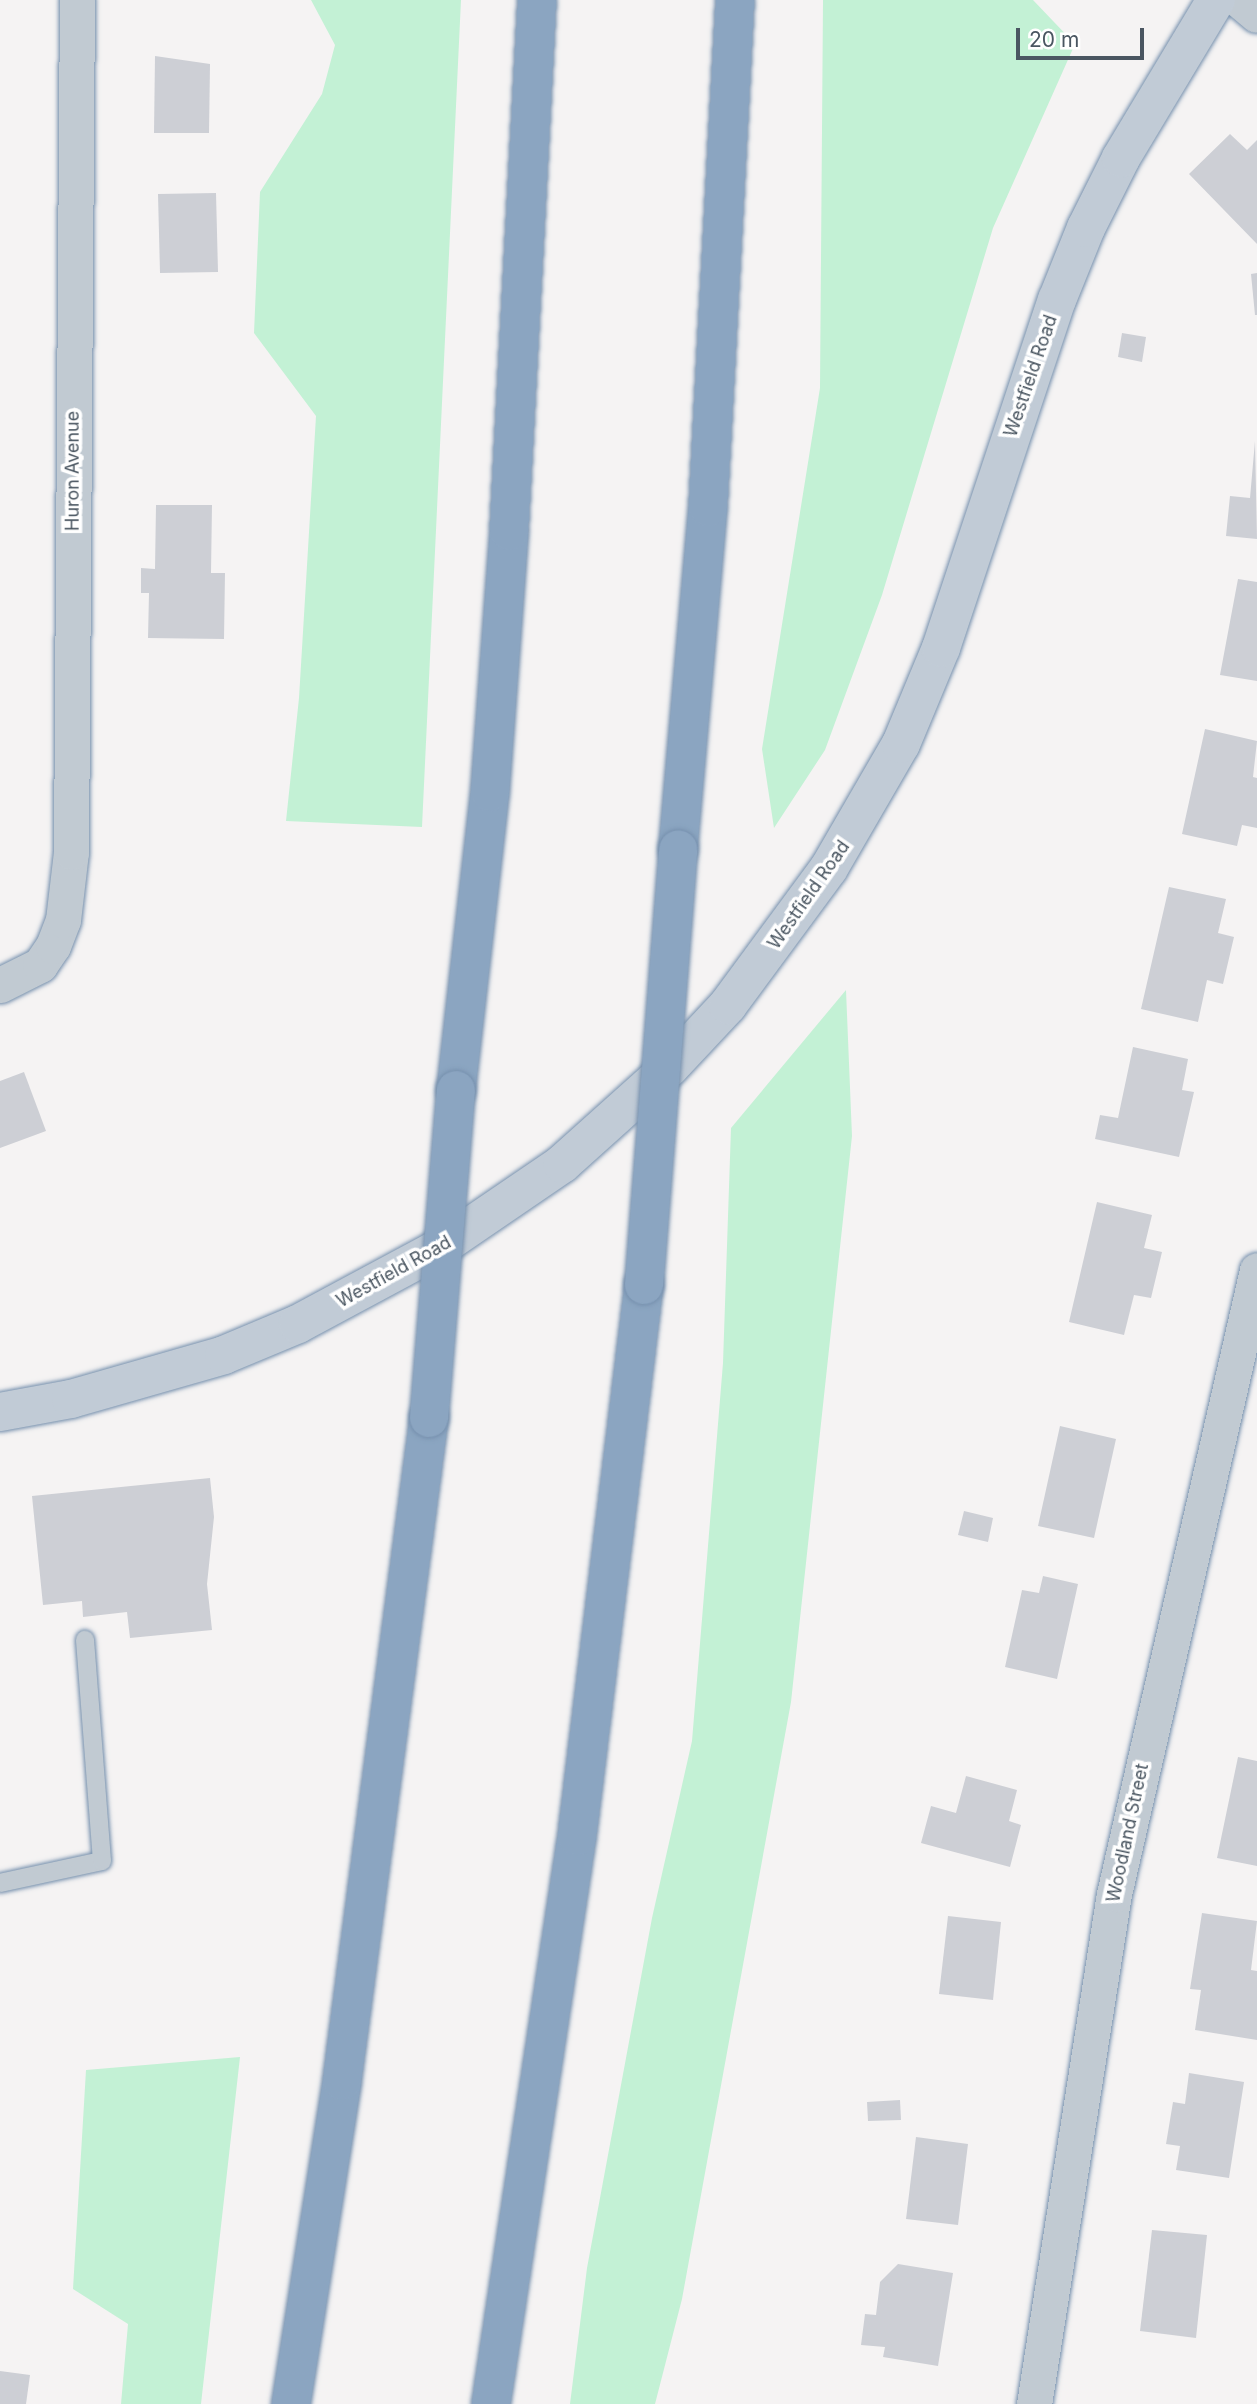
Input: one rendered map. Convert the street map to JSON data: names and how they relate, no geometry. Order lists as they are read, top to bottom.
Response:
{
  "streets": {
    "main road": ["Westfield Road"],
    "street": ["Huron Avenue", "Woodland Street"]
  },
  "scale_bar": "20 m"
}
